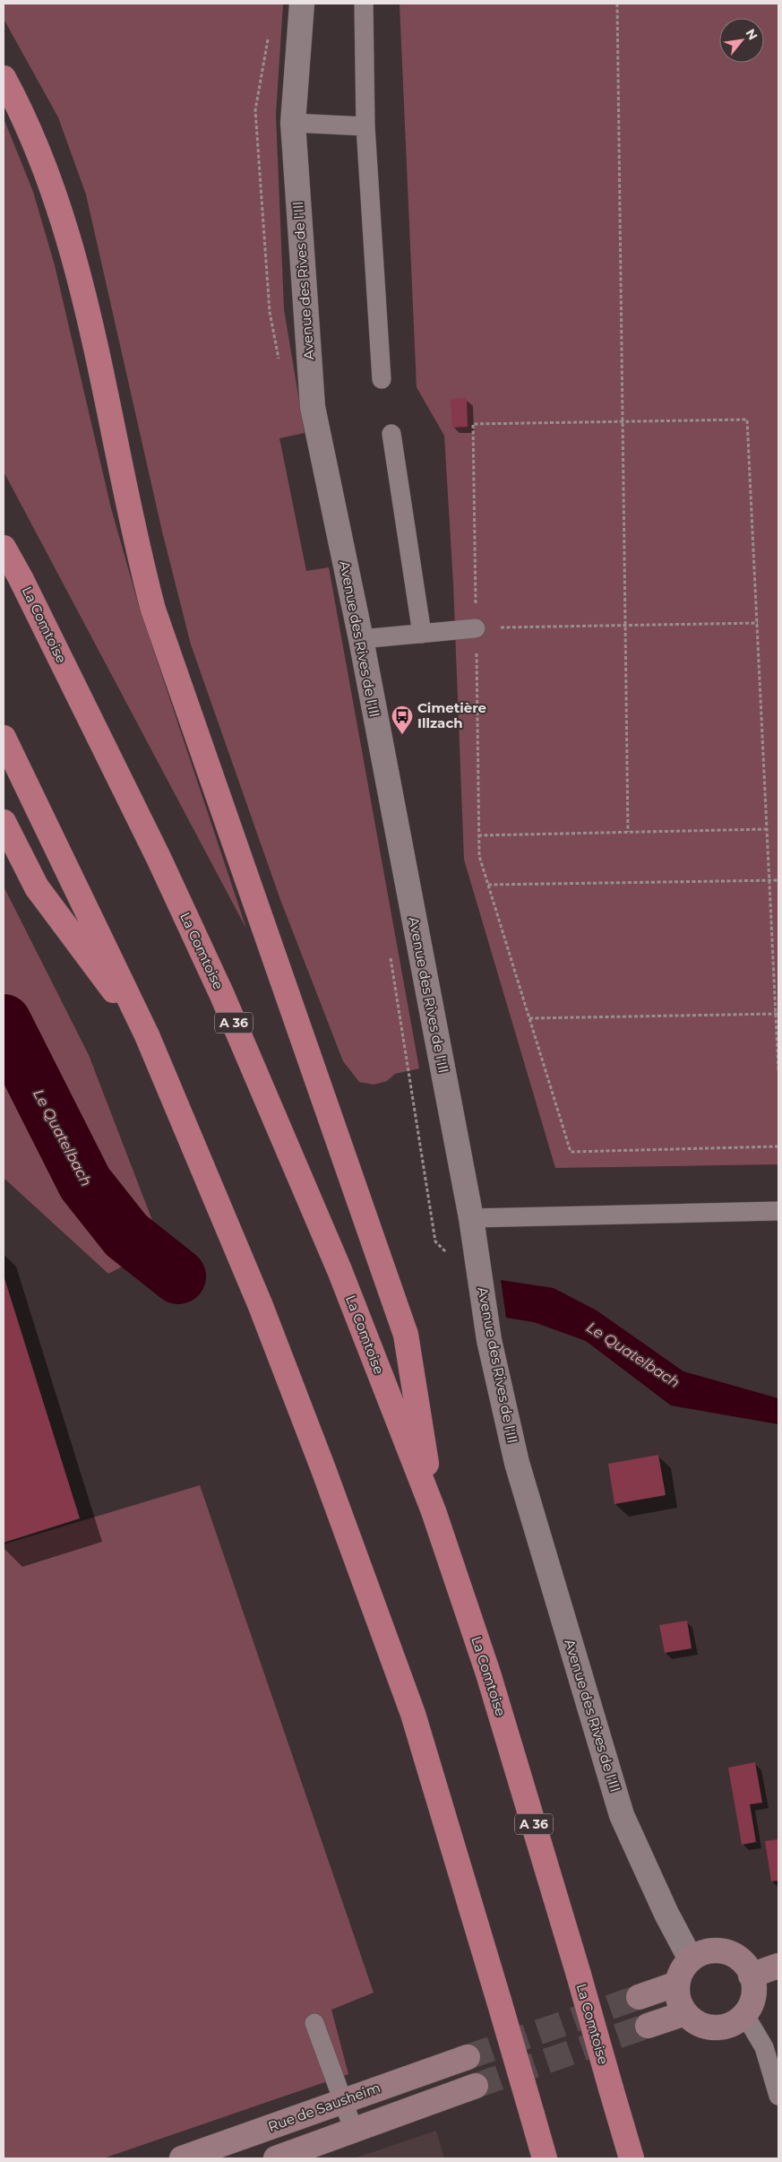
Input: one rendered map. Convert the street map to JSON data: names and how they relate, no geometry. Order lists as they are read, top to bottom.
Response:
{
  "streets": {
    "highway": ["La Comtoise", "A 36"],
    "main road": ["Rue de Sausheim"],
    "street": ["Avenue des Rives de l'Ill"]
  },
  "water": ["Le Quatelbach"],
  "places": {
    "bus stop": ["Cimetière Illzach"]
  },
  "north": "top right"
}
